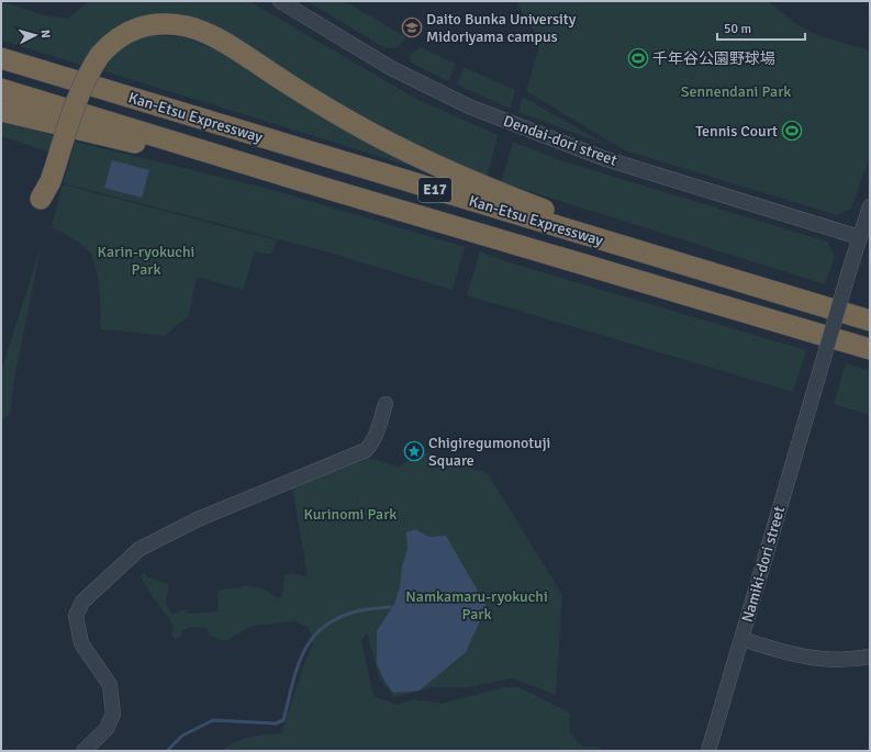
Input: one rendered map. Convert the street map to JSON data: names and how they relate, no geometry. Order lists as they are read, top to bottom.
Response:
{
  "streets": {
    "highway": ["Kan-Etsu Expressway", "E17"],
    "street": ["Dendai-dori street", "Namiki-dori street"]
  },
  "crossings": [
    ["Dendai-dori street", "Namiki-dori street"]
  ],
  "parks": [
    "Sennendani Park",
    "Karin-ryokuchi Park",
    "Kurinomi Park",
    "Namkamaru-ryokuchi Park"
  ],
  "places": {
    "school or university": ["Daito Bunka University Midoriyama campus"],
    "sports": ["千年谷公園野球場", "Tennis Court"],
    "place": ["Chigiregumonotuji Square"]
  },
  "scale_bar": "50 m",
  "north": "right"
}
